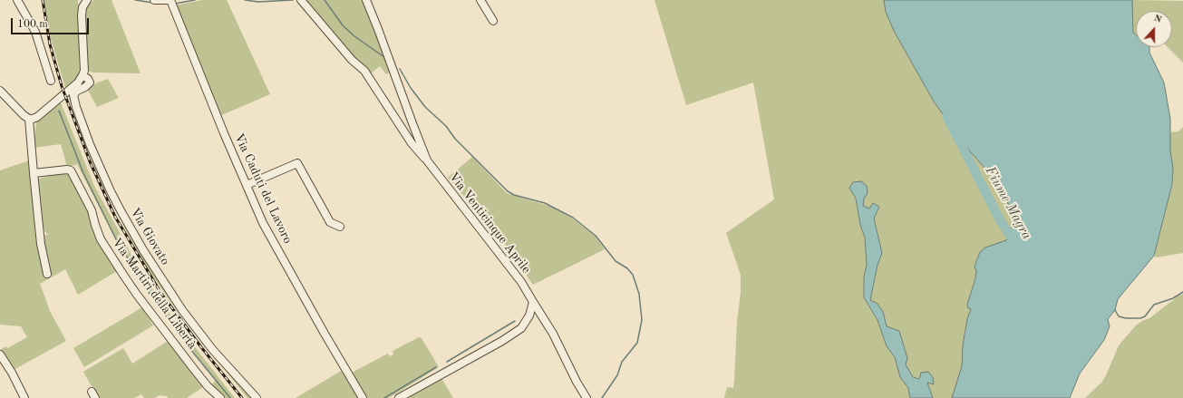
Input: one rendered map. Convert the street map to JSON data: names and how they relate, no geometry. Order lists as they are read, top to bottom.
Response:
{
  "streets": {
    "street": [
      "Via Caduti del Lavoro",
      "Via Venticinque Aprile",
      "Via Giovato",
      "Via Martiri della Libertà"
    ]
  },
  "water": ["Fiume Magra"],
  "scale_bar": "100 m",
  "north": "top"
}
